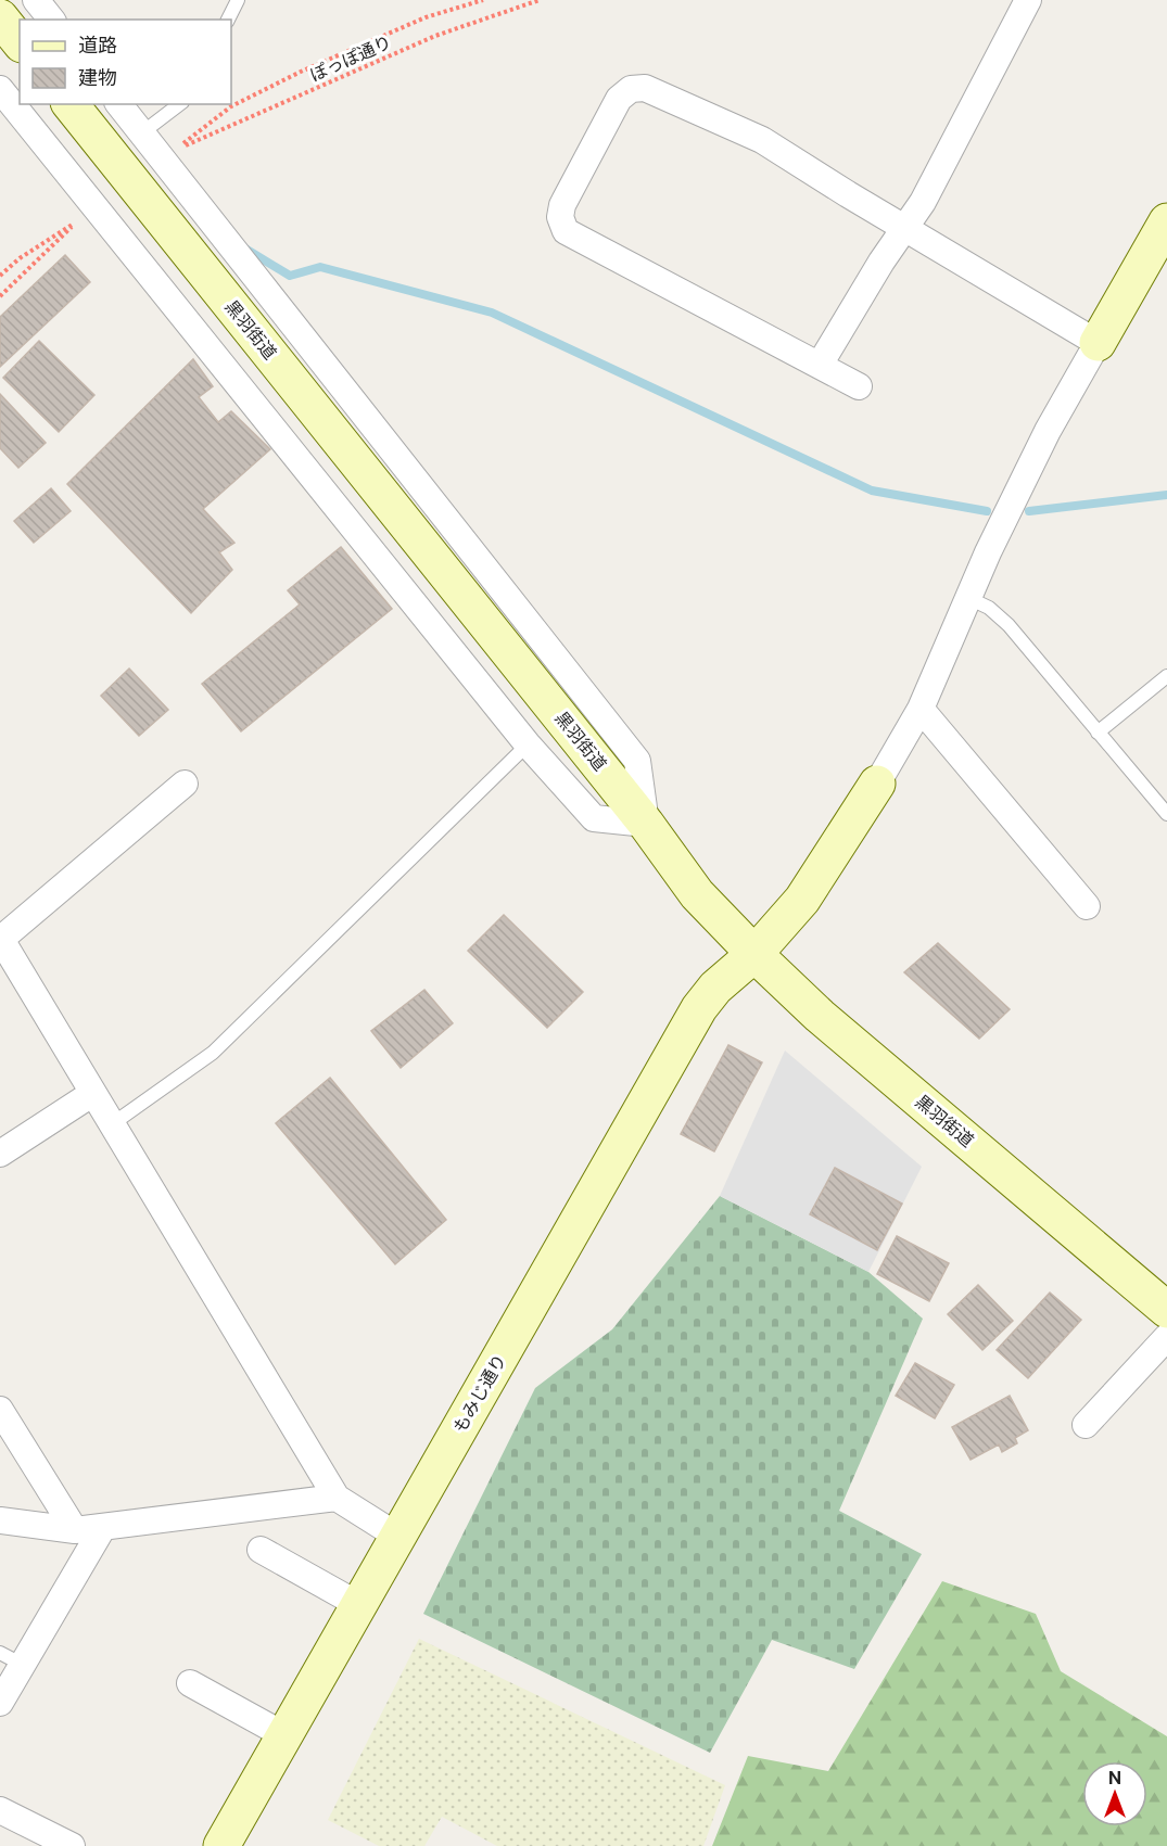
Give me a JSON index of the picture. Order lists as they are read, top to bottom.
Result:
{
  "streets": {
    "street": ["黒羽街道", "もみじ通り"],
    "path": ["ぽっぽ通り"]
  },
  "crossings": [
    ["黒羽街道", "もみじ通り"]
  ],
  "legend": ["道路", "建物"],
  "north": "top"
}
